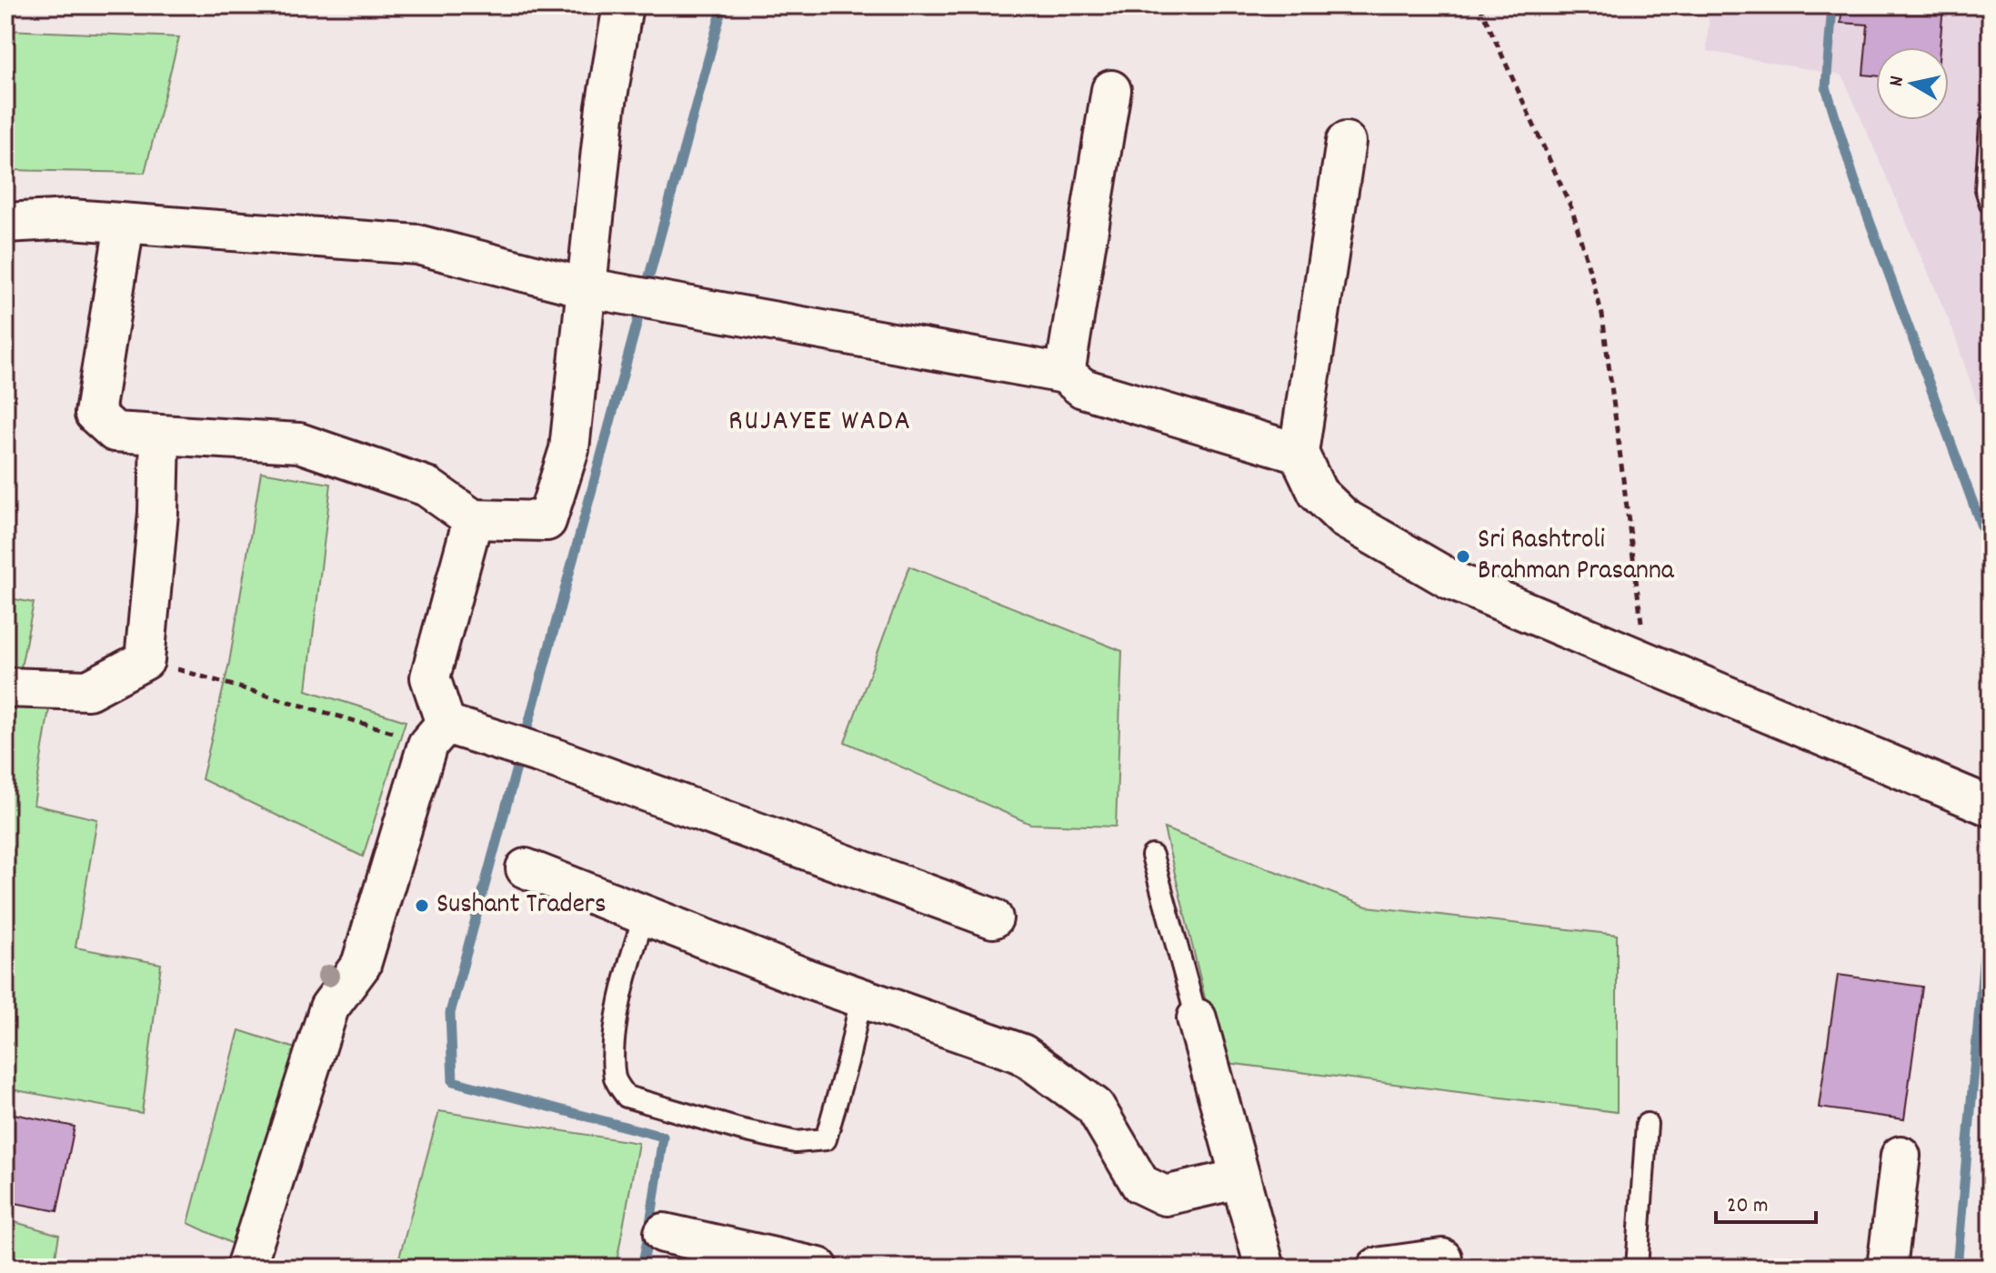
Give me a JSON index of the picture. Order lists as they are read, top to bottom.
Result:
{
  "districts": ["RUJAYEE WADA"],
  "places": ["Sri Rashtroli Brahman Prasanna", "Sushant Traders"],
  "scale_bar": "20 m",
  "north": "left"
}
